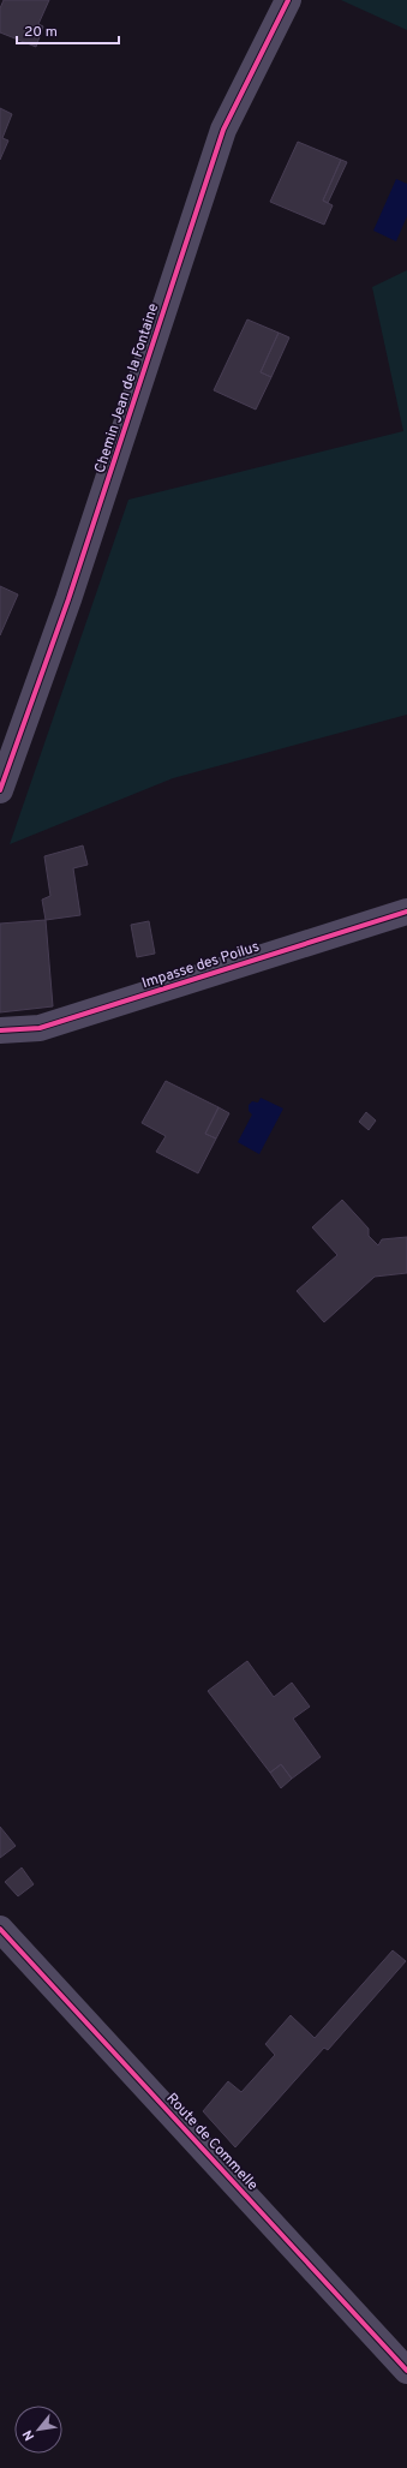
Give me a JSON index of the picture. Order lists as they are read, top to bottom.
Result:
{
  "streets": {
    "street": ["Chemin Jean de la Fontaine", "Impasse des Poilus", "Route de Commelle"]
  },
  "scale_bar": "20 m",
  "north": "bottom left"
}
